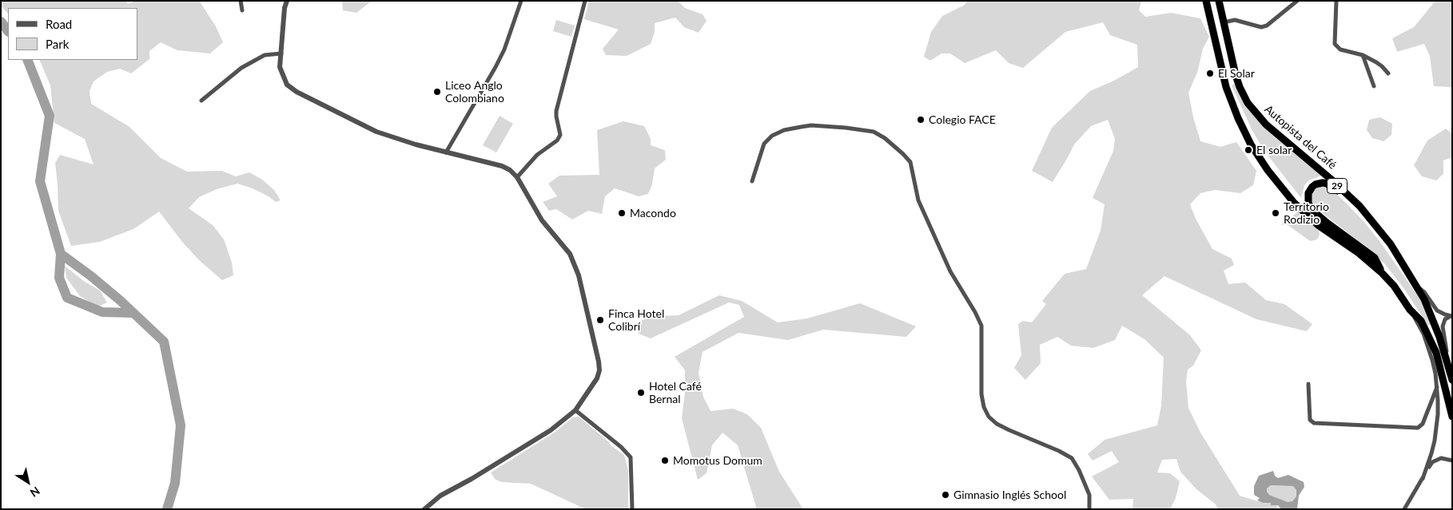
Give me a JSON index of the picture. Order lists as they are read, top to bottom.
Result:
{
  "streets": {
    "highway": ["Autopista del Café", "29"]
  },
  "places": [
    "El Solar",
    "Liceo Anglo Colombiano",
    "Colegio FACE",
    "El solar",
    "Macondo",
    "Territorio Rodizio",
    "Finca Hotel Colibrí",
    "Hotel Café Bernal",
    "Momotus Domum",
    "Gimnasio Inglés School"
  ],
  "legend": ["Road", "Park"],
  "north": "bottom right"
}
